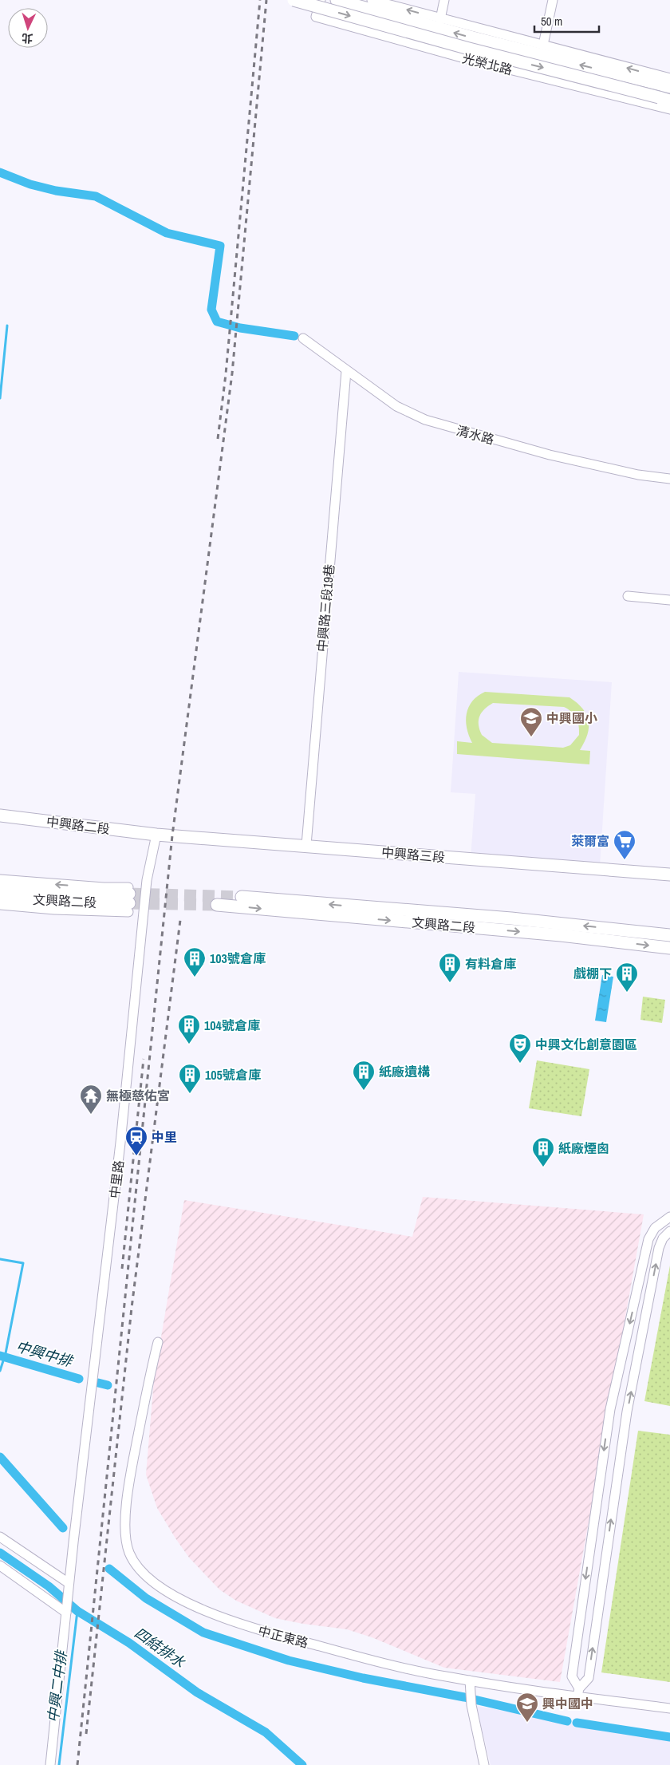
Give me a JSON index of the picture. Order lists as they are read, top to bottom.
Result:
{
  "streets": {
    "street": [
      "光榮北路",
      "清水路",
      "中興路三段19巷",
      "中興路二段",
      "中興路三段",
      "文興路二段",
      "中里路",
      "中正東路"
    ]
  },
  "crossings": [
    ["清水路", "中興路三段19巷"],
    ["中興路三段19巷", "中興路三段"],
    ["中興路二段", "中興路三段"],
    ["中興路二段", "中里路"],
    ["中興路三段", "中里路"]
  ],
  "water": ["中興中排", "四結排水", "中興二中排"],
  "places": {
    "school or university": ["中興國小", "興中國中"],
    "supermarket": ["萊爾富"],
    "building": [
      "103號倉庫",
      "有料倉庫",
      "戲棚下",
      "104號倉庫",
      "紙廠遺構",
      "105號倉庫",
      "紙廠煙囪"
    ],
    "theatre": ["中興文化創意園區"],
    "temple": ["無極慈佑宮"],
    "station": ["中里"]
  },
  "scale_bar": "50 m",
  "north": "bottom"
}
